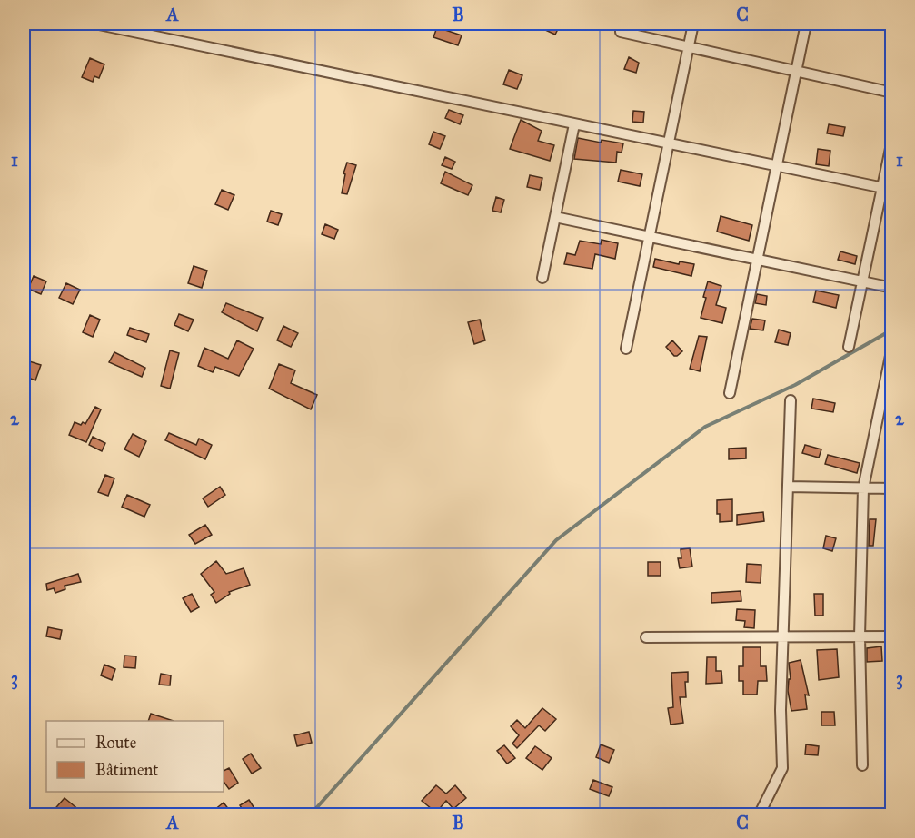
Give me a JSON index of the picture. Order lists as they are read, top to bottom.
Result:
{
  "legend": ["Route", "Bâtiment"],
  "grid": {
    "columns": ["A", "B", "C"],
    "rows": ["1", "2", "3"]
  }
}
